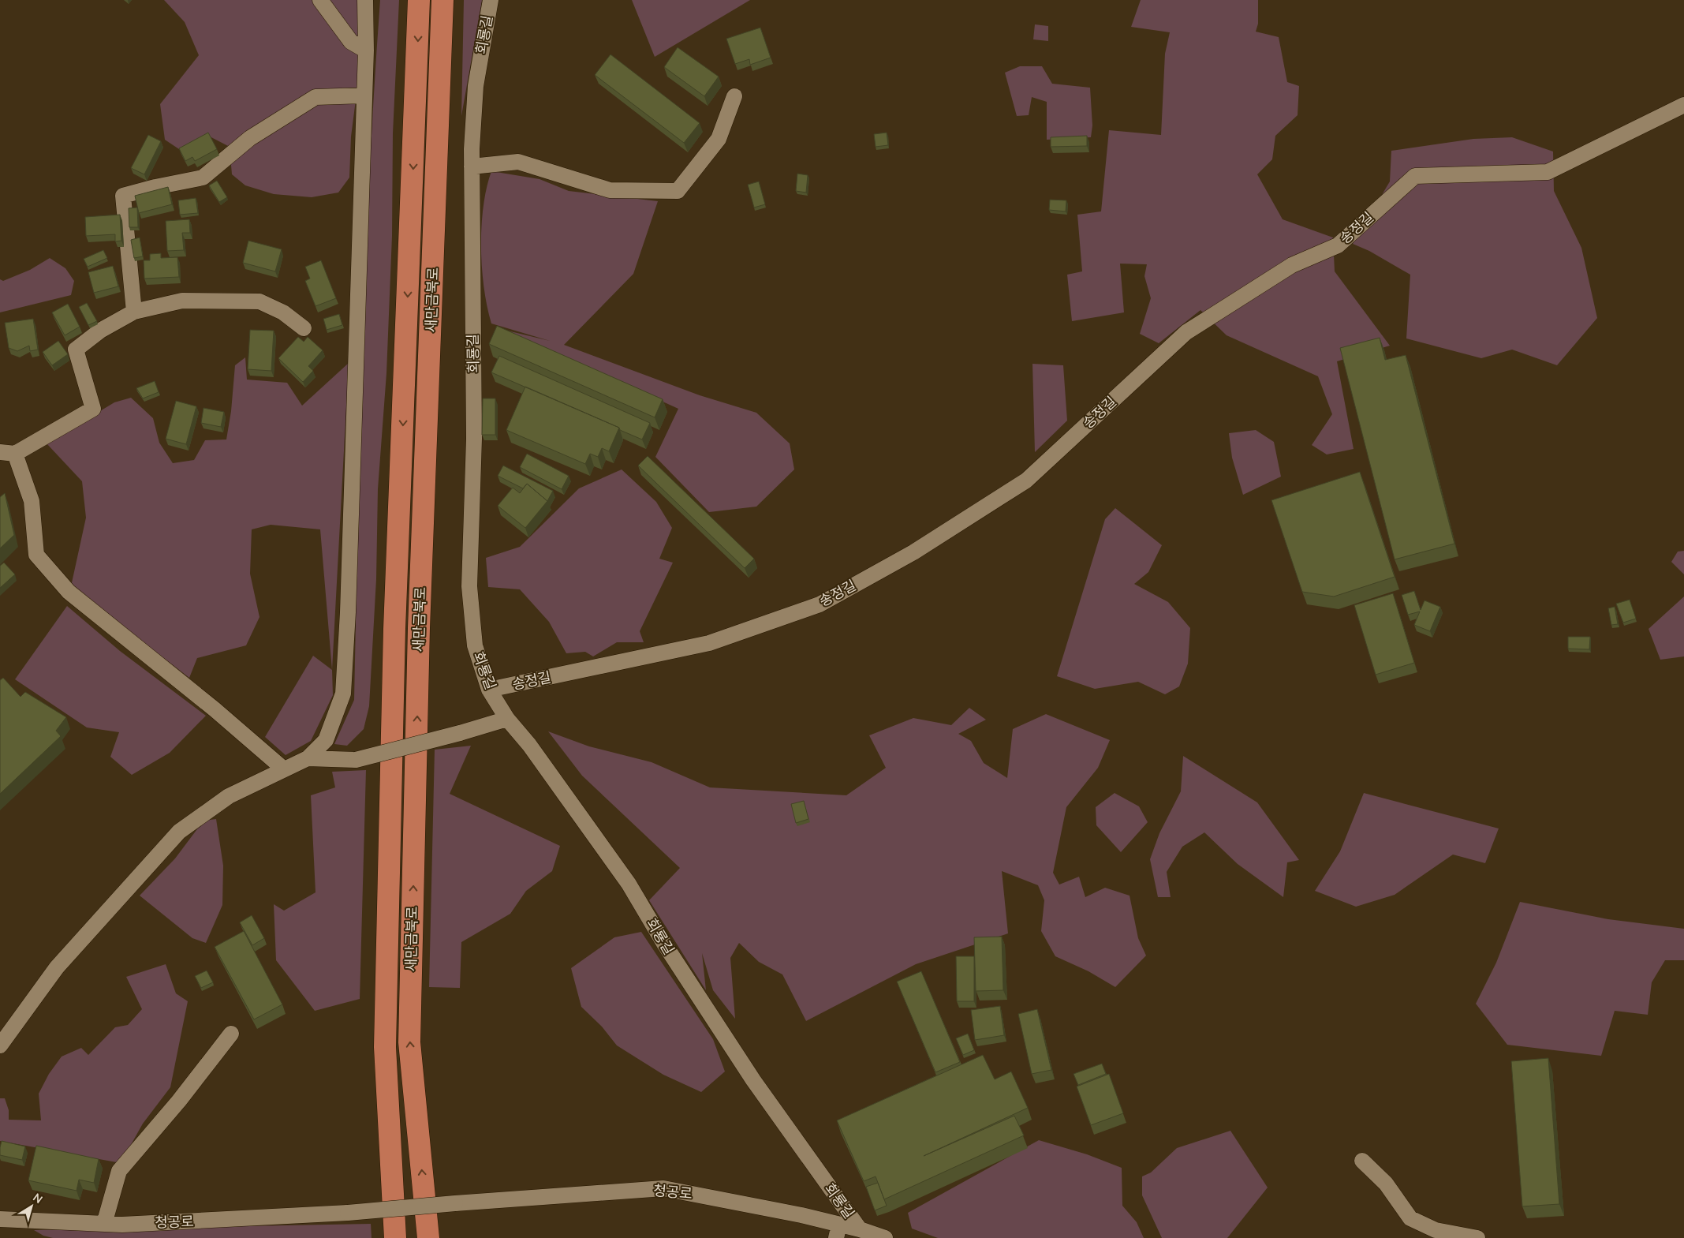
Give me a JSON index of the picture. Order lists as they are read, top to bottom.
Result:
{
  "streets": {
    "highway": ["새만금북로"],
    "street": ["회룡길", "송정길", "청공로"]
  },
  "crossings": [
    ["회룡길", "송정길"],
    ["회룡길", "청공로"]
  ],
  "north": "top right"
}
